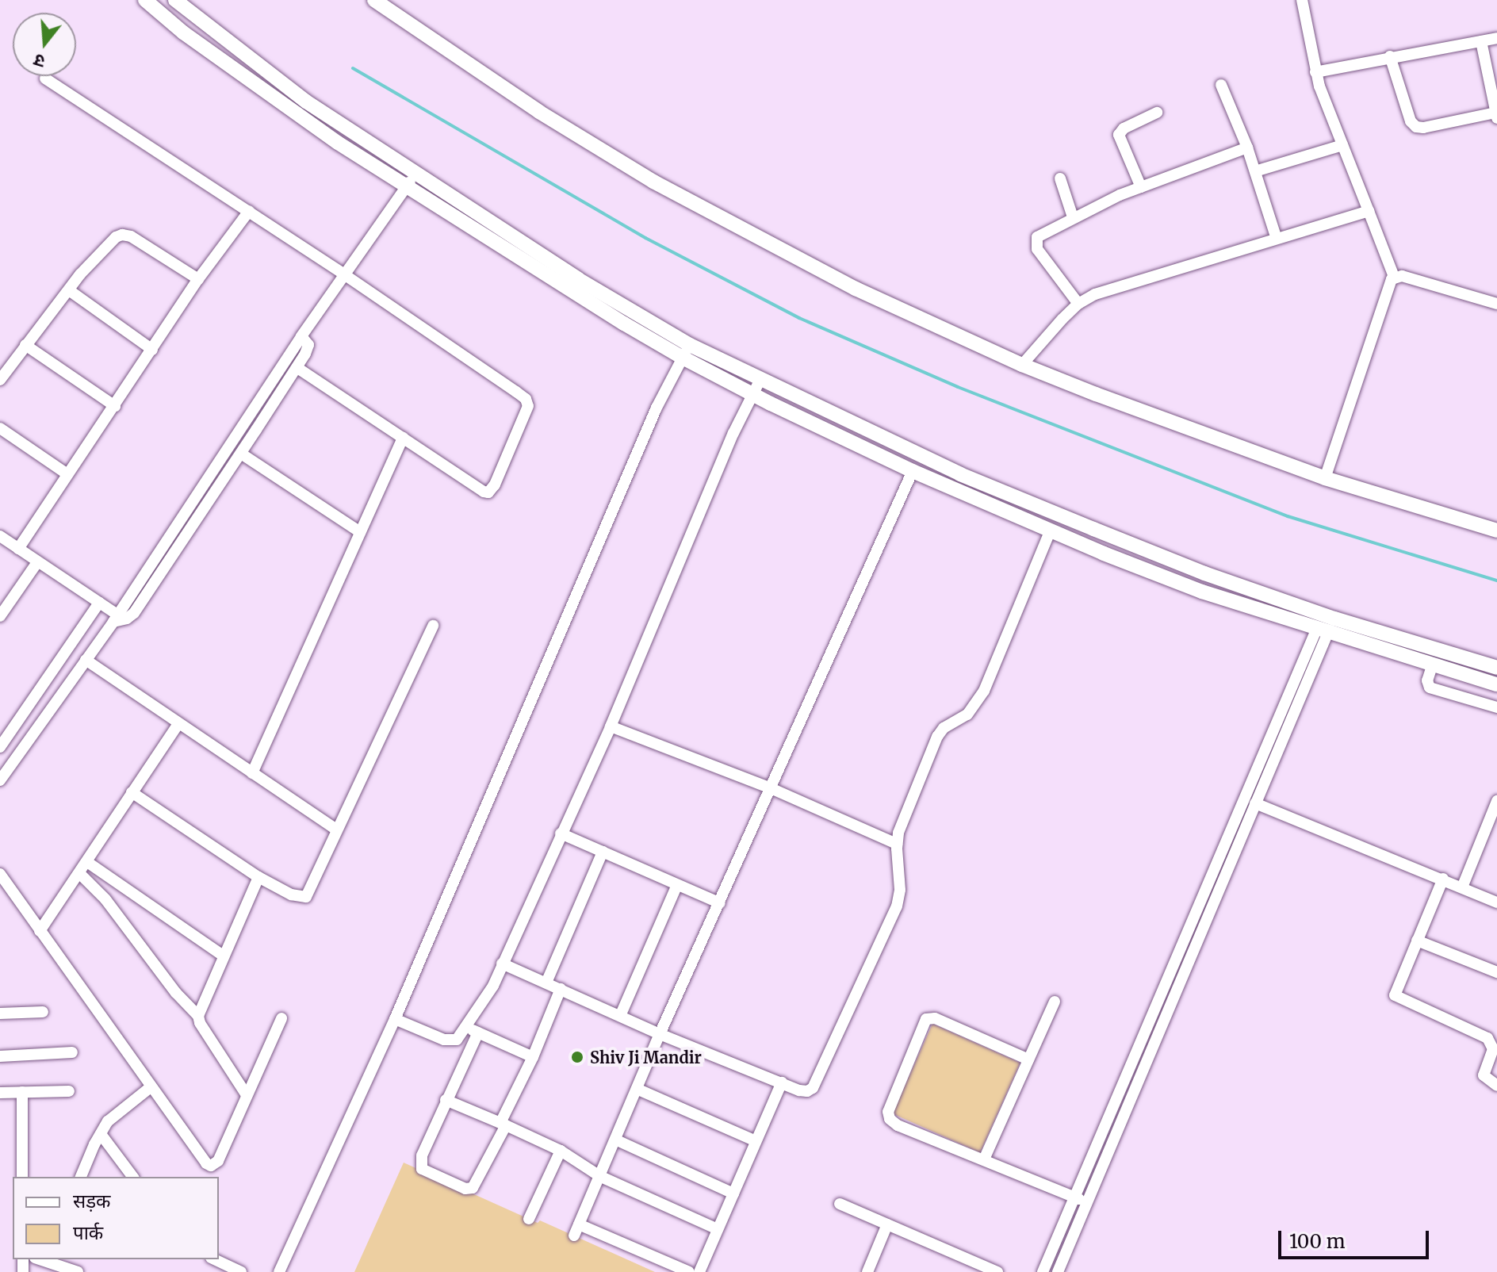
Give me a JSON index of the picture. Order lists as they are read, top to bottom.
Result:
{
  "places": ["Shiv Ji Mandir"],
  "legend": ["सड़क", "पार्क"],
  "scale_bar": "100 m",
  "north": "bottom"
}
